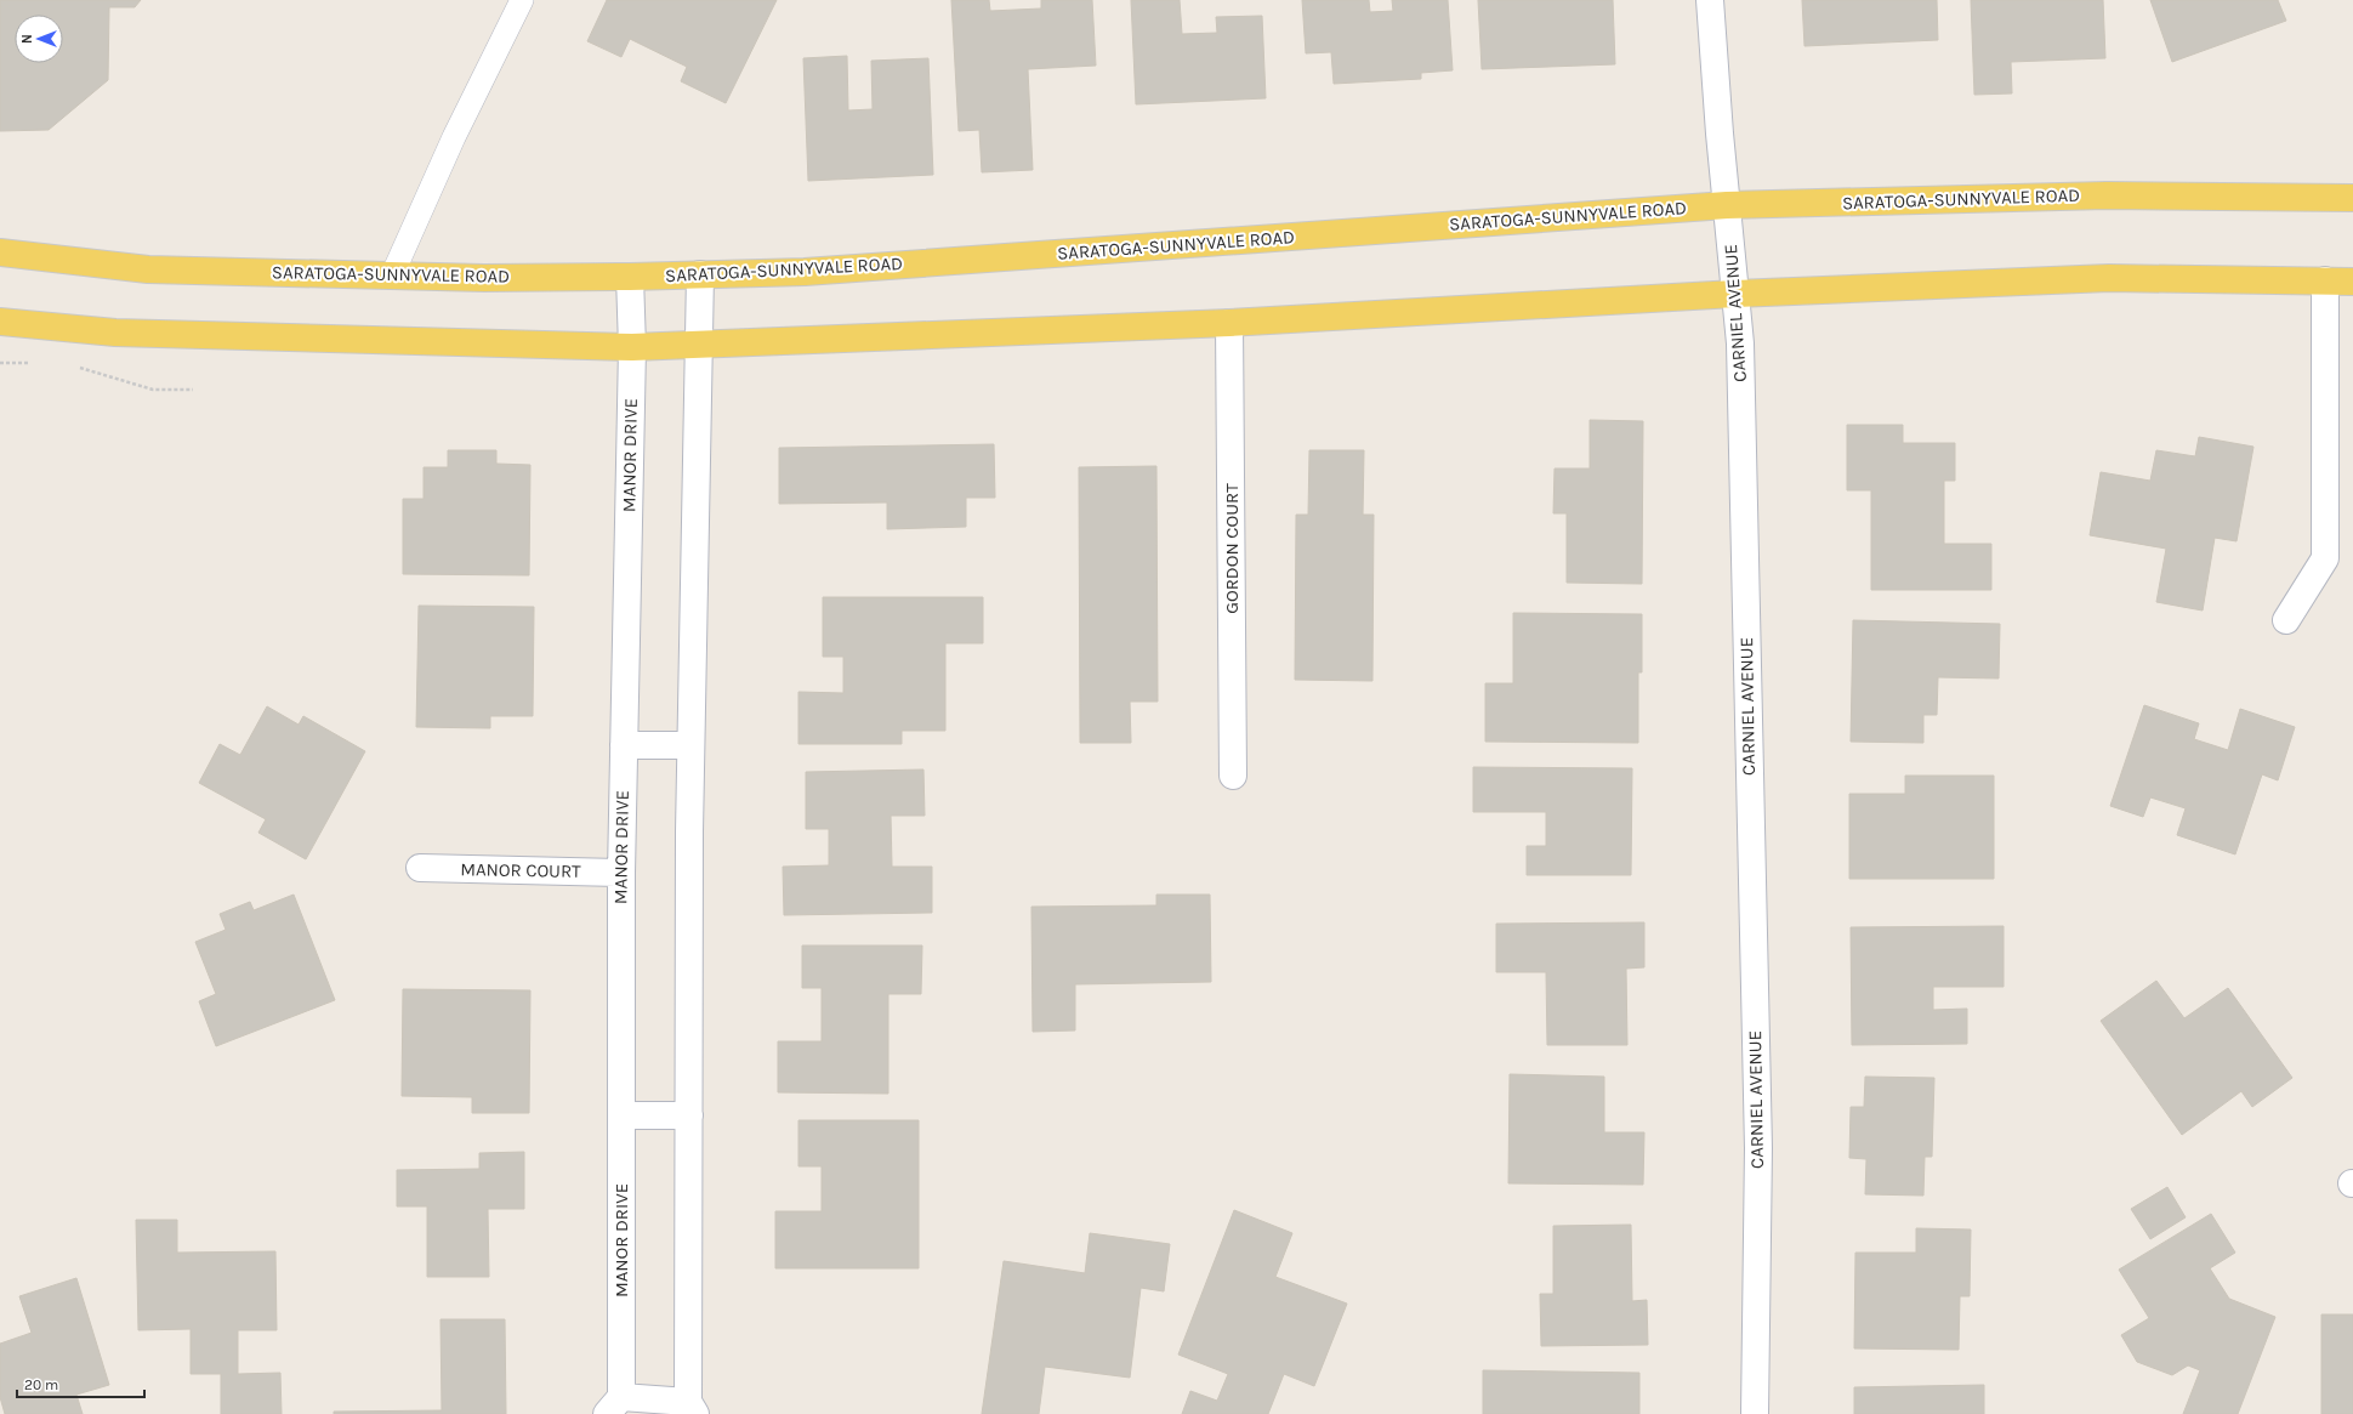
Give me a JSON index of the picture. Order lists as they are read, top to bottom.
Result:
{
  "streets": {
    "main road": ["SARATOGA-SUNNYVALE ROAD"],
    "street": [
      "CARNIEL AVENUE",
      "MANOR DRIVE",
      "GORDON COURT",
      "MANOR COURT"
    ]
  },
  "crossings": [
    ["SARATOGA-SUNNYVALE ROAD", "CARNIEL AVENUE"],
    ["SARATOGA-SUNNYVALE ROAD", "MANOR DRIVE"],
    ["MANOR DRIVE", "MANOR COURT"]
  ],
  "scale_bar": "20 m",
  "north": "left"
}
